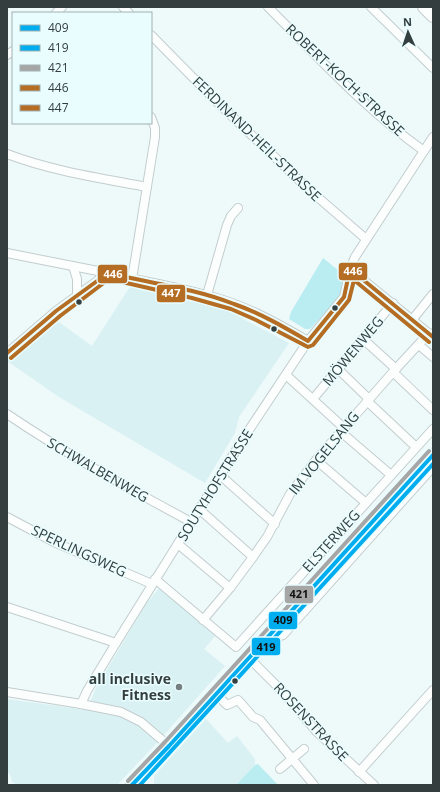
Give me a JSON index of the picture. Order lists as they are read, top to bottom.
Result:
{
  "streets": {
    "street": [
      "ROBERT-KOCH-STRASSE",
      "FERDINAND-HEIL-STRASSE",
      "MÖWENWEG",
      "IM VOGELSANG",
      "SCHWALBENWEG",
      "SOUTYHOFSTRASSE",
      "ELSTERWEG",
      "SPERLINGSWEG",
      "ROSENSTRASSE"
    ]
  },
  "crossings": [
    ["ROBERT-KOCH-STRASSE", "SOUTYHOFSTRASSE"],
    ["FERDINAND-HEIL-STRASSE", "SOUTYHOFSTRASSE"],
    ["IM VOGELSANG", "ELSTERWEG"],
    ["SCHWALBENWEG", "SOUTYHOFSTRASSE"],
    ["SOUTYHOFSTRASSE", "ELSTERWEG"],
    ["SOUTYHOFSTRASSE", "SPERLINGSWEG"],
    ["ELSTERWEG", "SPERLINGSWEG"]
  ],
  "places": ["all inclusive Fitness"],
  "lines": [
    "transit line 446",
    "transit line 447",
    "transit line 421",
    "transit line 409",
    "transit line 419"
  ],
  "legend": [
    "409",
    "419",
    "421",
    "446",
    "447"
  ],
  "north": "top"
}
